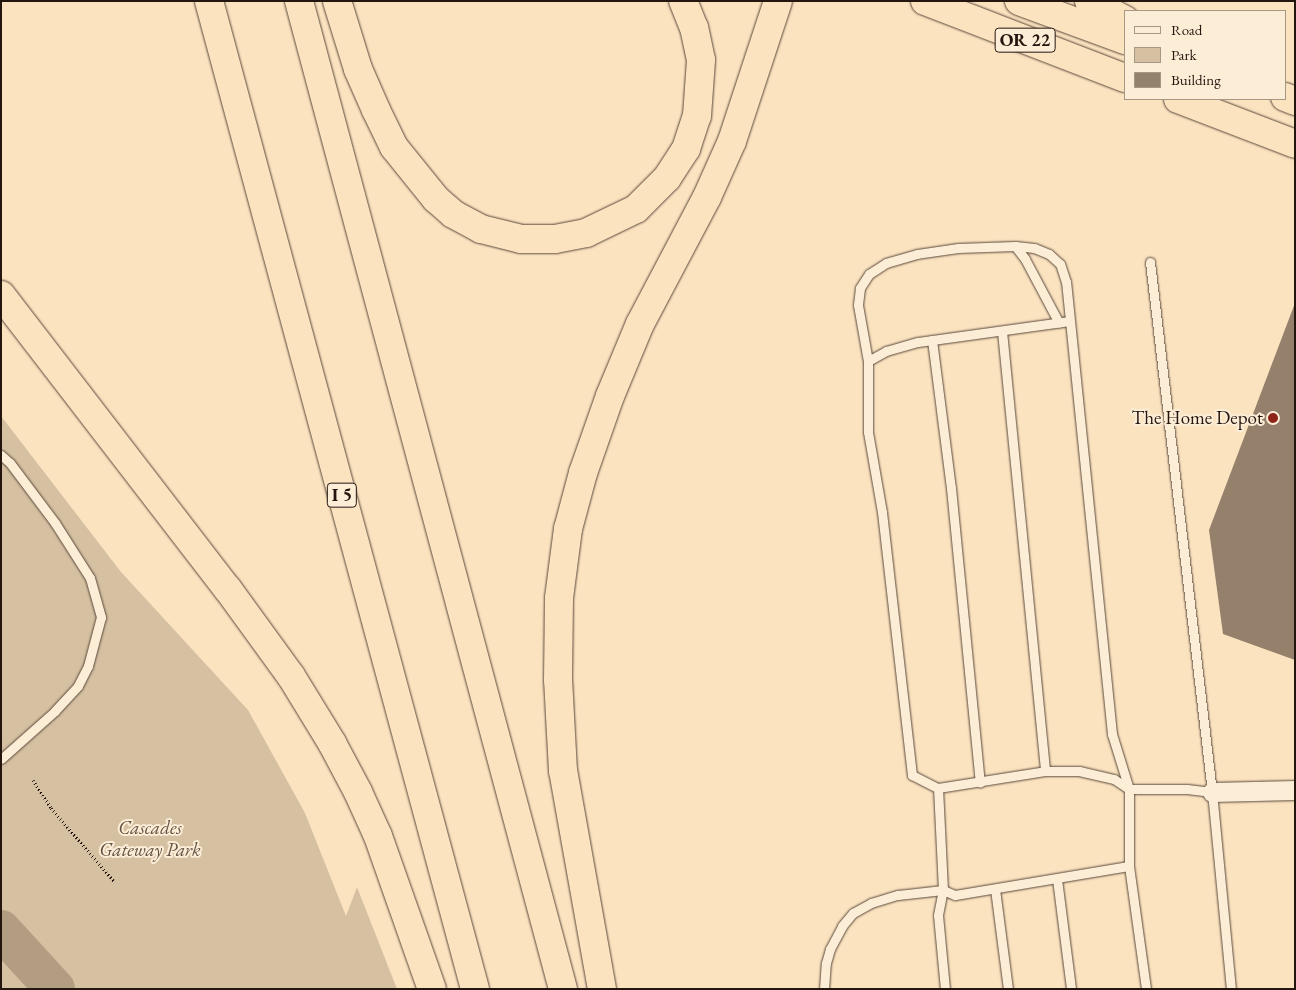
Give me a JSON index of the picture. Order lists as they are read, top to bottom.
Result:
{
  "streets": {
    "highway": ["OR 22", "I 5"]
  },
  "parks": ["Cascades Gateway Park"],
  "places": ["The Home Depot"],
  "legend": ["Road", "Park", "Building"]
}
